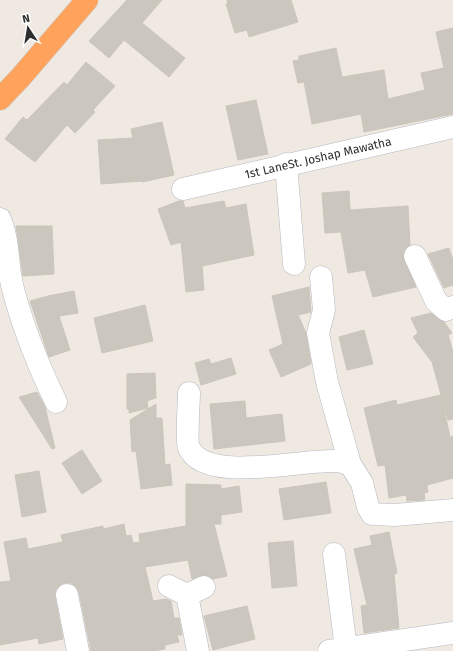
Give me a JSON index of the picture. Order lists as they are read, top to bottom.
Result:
{
  "streets": {
    "street": ["1st LaneSt. Joshap Mawatha"]
  },
  "north": "top"
}
